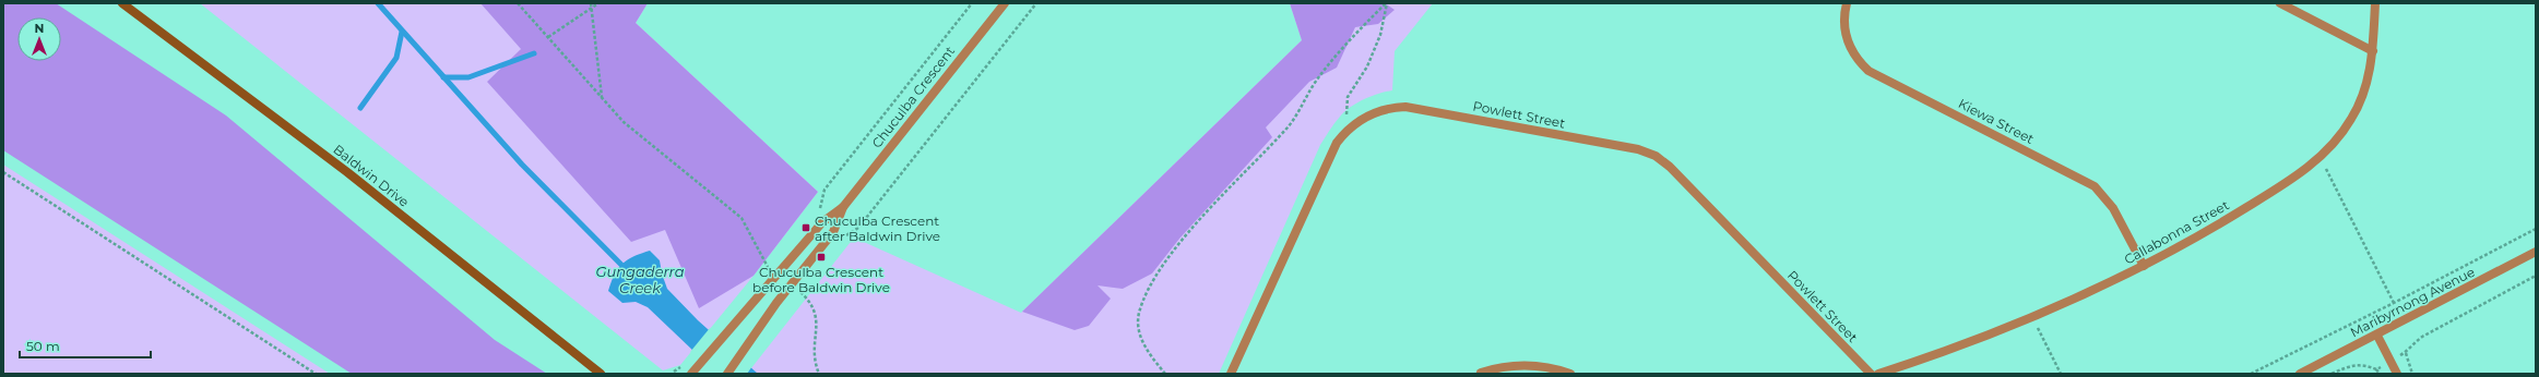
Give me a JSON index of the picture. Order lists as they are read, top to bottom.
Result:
{
  "streets": {
    "main road": ["Baldwin Drive"],
    "street": [
      "Chuculba Crescent",
      "Powlett Street",
      "Kiewa Street",
      "Callabonna Street",
      "Maribyrnong Avenue"
    ]
  },
  "crossings": [
    ["Kiewa Street", "Callabonna Street"]
  ],
  "water": ["Gungaderra Creek"],
  "places": {
    "transit": ["Chuculba Crescent after Baldwin Drive", "Chuculba Crescent before Baldwin Drive"]
  },
  "scale_bar": "50 m",
  "north": "top"
}
